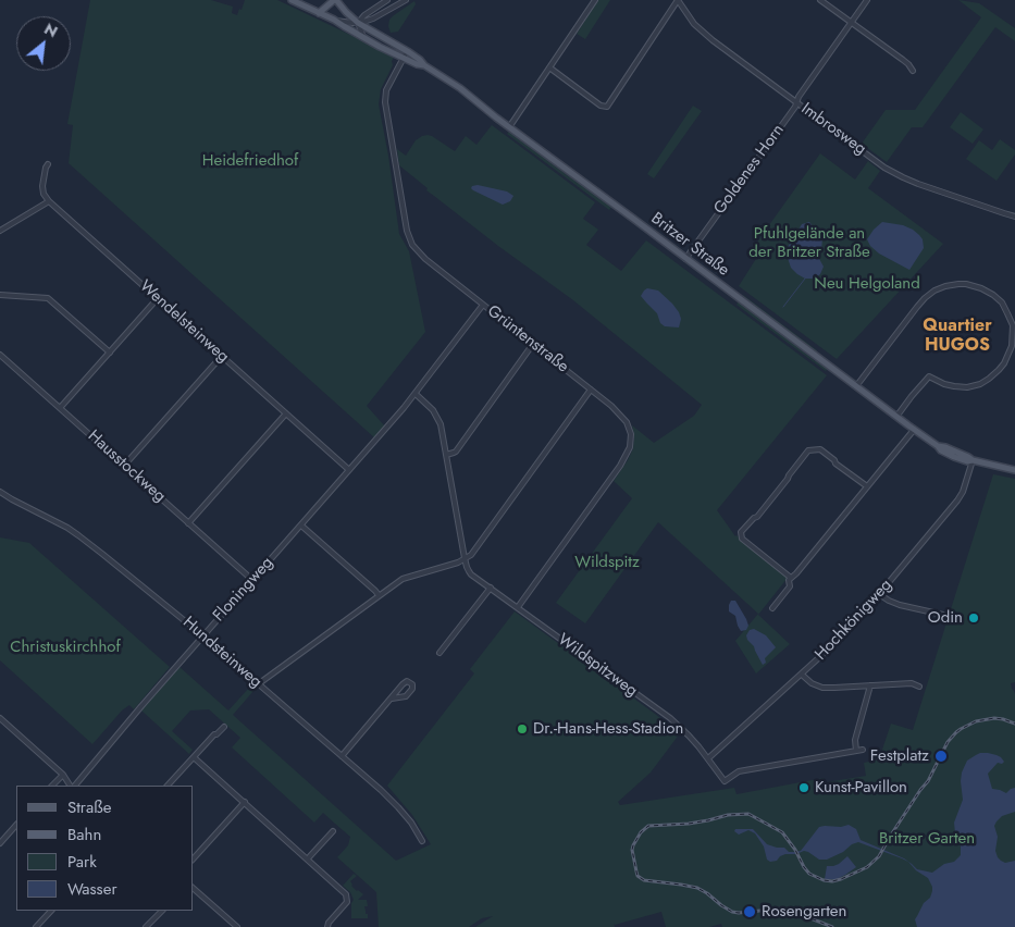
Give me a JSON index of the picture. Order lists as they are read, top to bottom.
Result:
{
  "streets": {
    "main road": ["Britzer Straße"],
    "street": [
      "Imbrosweg",
      "Goldenes Horn",
      "Wendelsteinweg",
      "Grüntenstraße",
      "Hausstockweg",
      "Floningweg",
      "Hochkönigweg",
      "Hundsteinweg",
      "Wildspitzweg"
    ]
  },
  "crossings": [
    ["Imbrosweg", "Goldenes Horn"],
    ["Goldenes Horn", "Britzer Straße"],
    ["Britzer Straße", "Grüntenstraße"],
    ["Britzer Straße", "Hochkönigweg"],
    ["Wendelsteinweg", "Floningweg"],
    ["Grüntenstraße", "Floningweg"],
    ["Grüntenstraße", "Wildspitzweg"],
    ["Hausstockweg", "Floningweg"],
    ["Floningweg", "Hundsteinweg"],
    ["Hochkönigweg", "Wildspitzweg"]
  ],
  "districts": ["Quartier HUGOS"],
  "parks": [
    "Heidefriedhof",
    "Pfuhlgelände an der Britzer Straße",
    "Neu Helgoland",
    "Wildspitz",
    "Christuskirchhof",
    "Britzer Garten"
  ],
  "places": [
    "Odin",
    "Dr.-Hans-Hess-Stadion",
    "Festplatz",
    "Kunst-Pavillon",
    "Rosengarten"
  ],
  "legend": [
    "Straße",
    "Bahn",
    "Park",
    "Wasser"
  ],
  "north": "top right"
}
